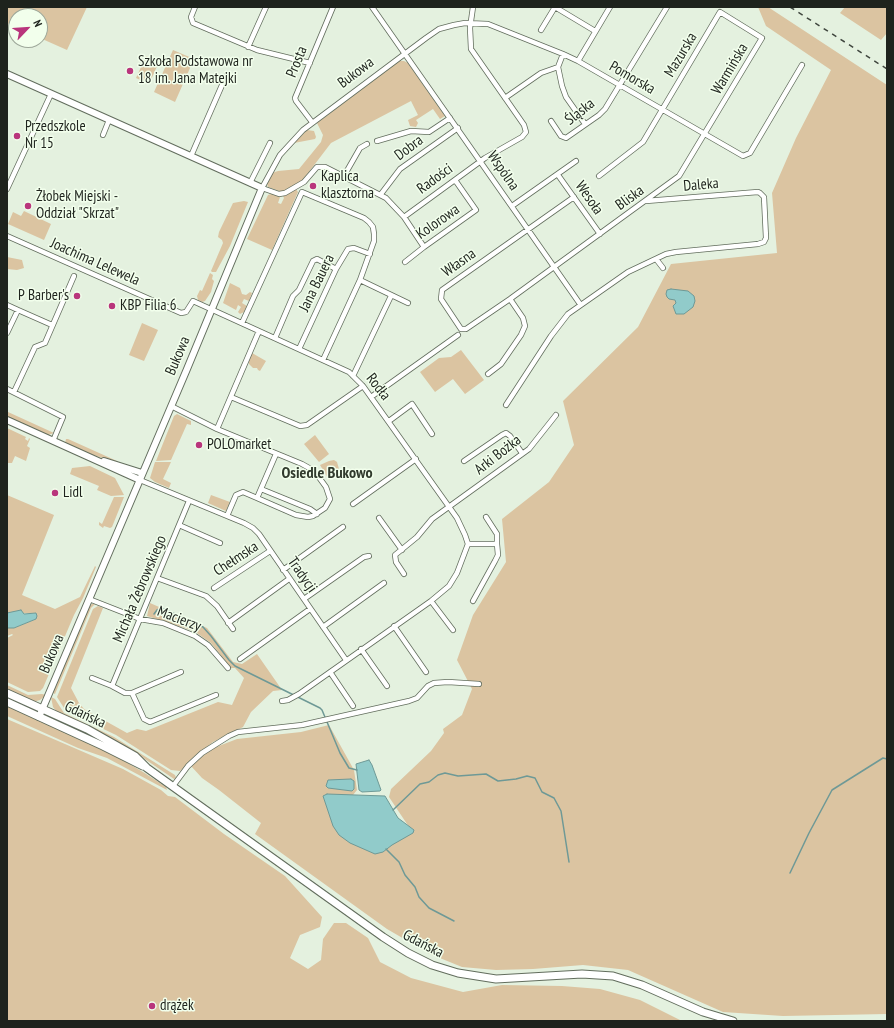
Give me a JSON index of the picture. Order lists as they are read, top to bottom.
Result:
{
  "streets": {
    "main road": ["Gdańska"],
    "street": [
      "Mazurska",
      "Prosta",
      "Warmińska",
      "Bukowa",
      "Pomorska",
      "Śląska",
      "Dobra",
      "Wspólna",
      "Radości",
      "Daleka",
      "Wesoła",
      "Bliska",
      "Kolorowa",
      "Joachima Lelewela",
      "Własna",
      "Jana Bauera",
      "Rodła",
      "Arki Bożka",
      "Chełmska",
      "Tradycji",
      "Michała Żebrowskiego",
      "Macierzy"
    ]
  },
  "crossings": [
    ["Mazurska", "Warmińska"],
    ["Mazurska", "Pomorska"],
    ["Prosta", "Bukowa"],
    ["Warmińska", "Pomorska"],
    ["Warmińska", "Bliska"],
    ["Bukowa", "Pomorska"],
    ["Bukowa", "Wspólna"],
    ["Bukowa", "Joachima Lelewela"],
    ["Bukowa", "Rodła"],
    ["Bukowa", "Tradycji"],
    ["Bukowa", "Macierzy"],
    ["Bukowa", "Gdańska"],
    ["Pomorska", "Śląska"],
    ["Pomorska", "Wspólna"],
    ["Pomorska", "Bliska"],
    ["Dobra", "Wspólna"],
    ["Wspólna", "Radości"],
    ["Wspólna", "Bliska"],
    ["Wspólna", "Własna"],
    ["Radości", "Kolorowa"],
    ["Daleka", "Bliska"],
    ["Wesoła", "Bliska"],
    ["Wesoła", "Własna"],
    ["Bliska", "Własna"],
    ["Joachima Lelewela", "Rodła"],
    ["Jana Bauera", "Rodła"],
    ["Rodła", "Arki Bożka"],
    ["Chełmska", "Tradycji"],
    ["Tradycji", "Michała Żebrowskiego"],
    ["Michała Żebrowskiego", "Macierzy"]
  ],
  "districts": ["Osiedle Bukowo"],
  "places": [
    "Szkoła Podstawowa nr 18 im. Jana Matejki",
    "Przedszkole Nr 15",
    "Kaplica klasztorna",
    "Żłobek Miejski - Oddział \"Skrzat\"",
    "P Barber's",
    "KBP Filia 6",
    "POLOmarket",
    "Lidl",
    "drążek"
  ],
  "north": "top right"
}
